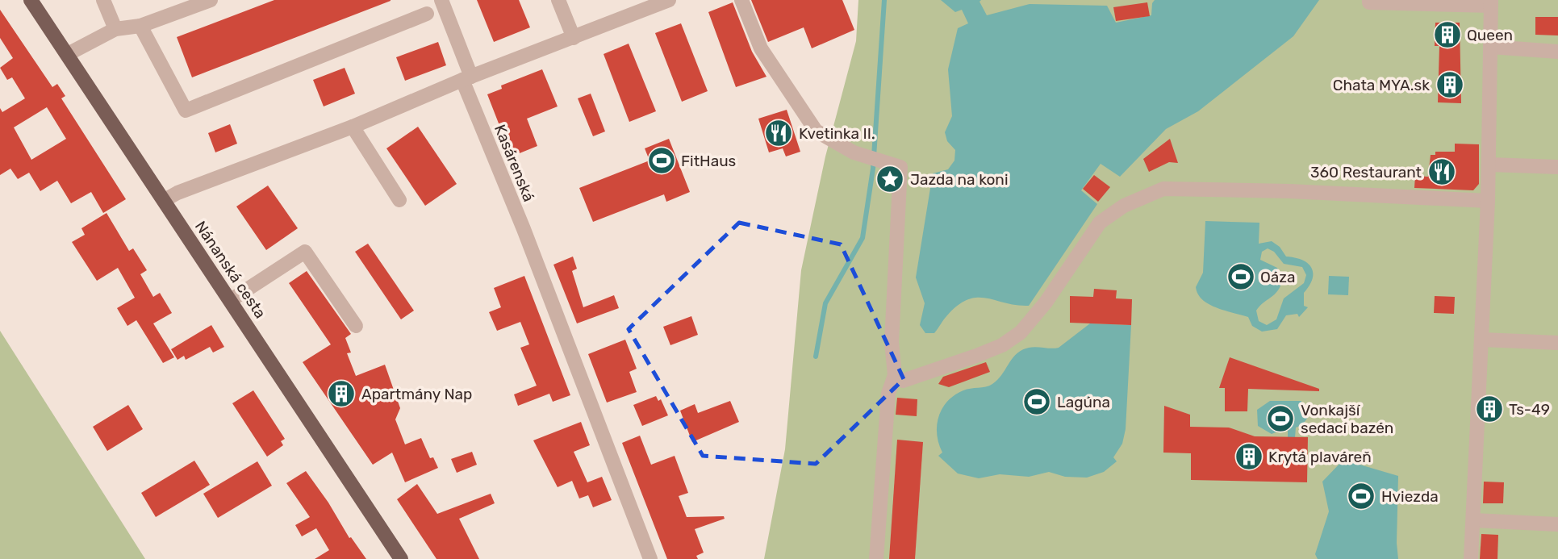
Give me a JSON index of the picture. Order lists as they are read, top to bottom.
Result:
{
  "streets": {
    "main road": ["Nánanská cesta"],
    "street": ["Kasárenská"]
  },
  "places": {
    "building": [
      "Queen",
      "Chata MYA.sk",
      "Apartmány Nap",
      "Ts-49",
      "Krytá plaváreň"
    ],
    "restaurant": ["Kvetinka II.", "360 Restaurant"],
    "sports": [
      "FitHaus",
      "Oáza",
      "Lagúna",
      "Vonkajší sedací bazén",
      "Hviezda"
    ],
    "place": ["Jazda na koni"]
  }
}
